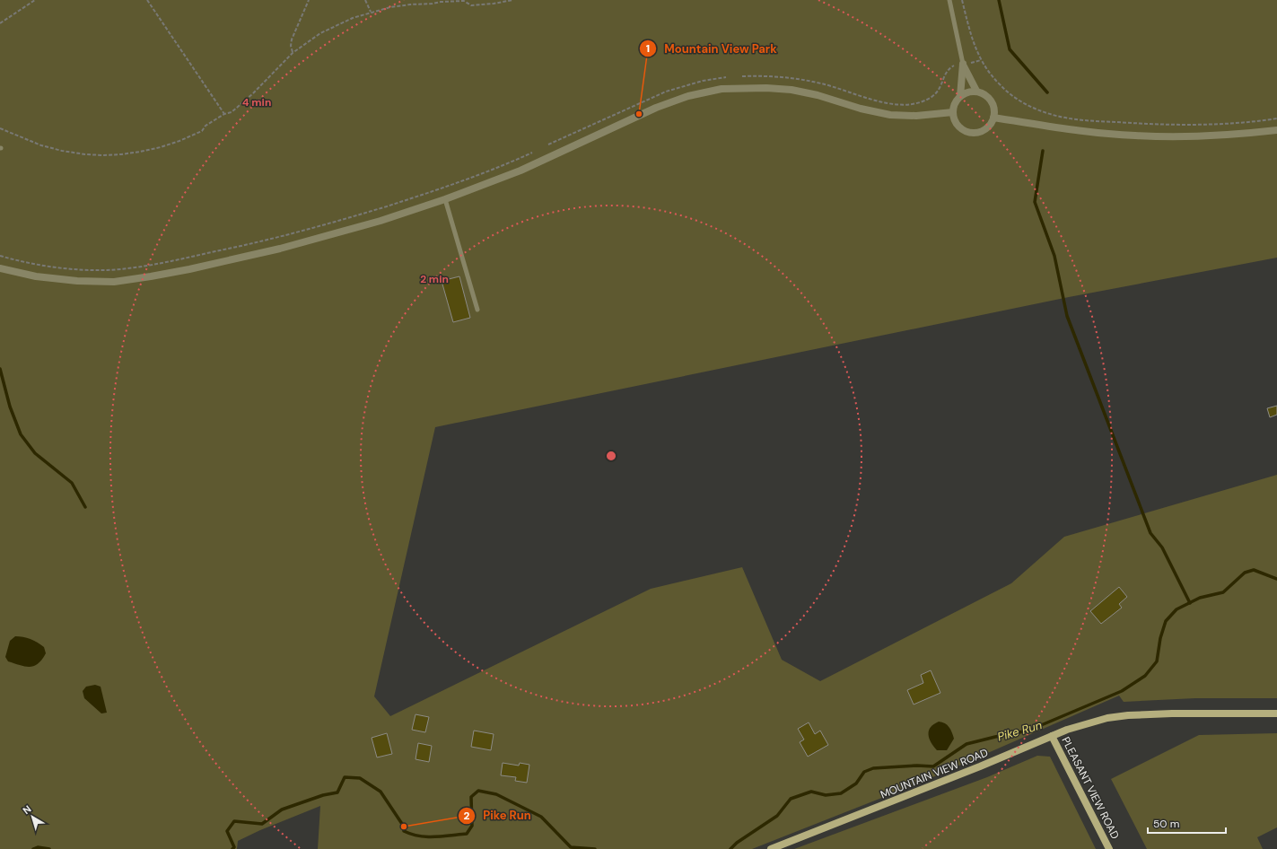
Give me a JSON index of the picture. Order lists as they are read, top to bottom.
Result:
{
  "streets": {
    "street": ["MOUNTAIN VIEW ROAD", "PLEASANT VIEW ROAD"]
  },
  "crossings": [
    ["MOUNTAIN VIEW ROAD", "PLEASANT VIEW ROAD"]
  ],
  "water": ["Pike Run"],
  "places": ["Mountain View Park", "Pike Run"],
  "scale_bar": "50 m",
  "north": "top left",
  "rings": ["4 min", "2 min"]
}
